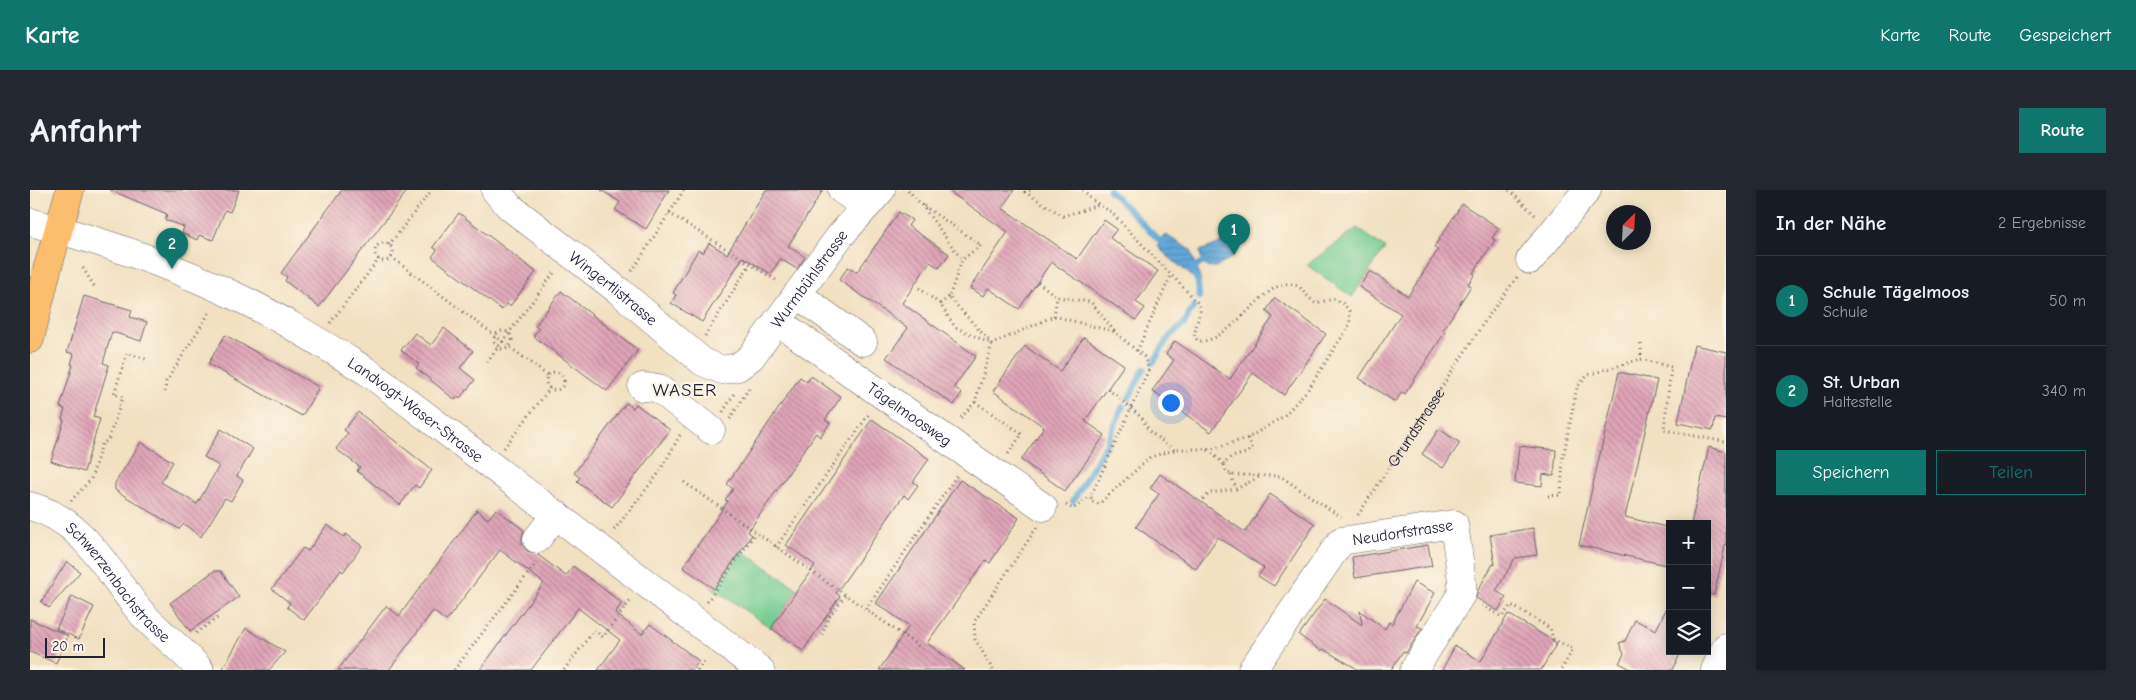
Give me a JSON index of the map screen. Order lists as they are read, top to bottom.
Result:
{
  "streets": {
    "street": [
      "Wurmbühlstrasse",
      "Wingertlistrasse",
      "Landvogt-Waser-Strasse",
      "Tägelmoosweg",
      "Neudorfstrasse",
      "Schwerzenbachstrasse"
    ],
    "path": ["Grundstrasse"]
  },
  "crossings": [
    ["Wurmbühlstrasse", "Wingertlistrasse"],
    ["Wurmbühlstrasse", "Tägelmoosweg"],
    ["Grundstrasse", "Neudorfstrasse"]
  ],
  "districts": ["WASER"],
  "scale_bar": "20 m",
  "north": "top right",
  "page": {
    "header": "Karte",
    "nav": ["Karte", "Route", "Gespeichert"],
    "buttons": [
      "Route",
      ["Speichern", "Teilen"]
    ],
    "title": "Anfahrt",
    "heading": ["In der Nähe", "2 Ergebnisse"],
    "pins": ["1", "2"],
    "list": [
      {
        "mark": "1",
        "name": "Schule Tägelmoos",
        "note": "Schule",
        "value": "50 m"
      },
      {
        "mark": "2",
        "name": "St. Urban",
        "note": "Haltestelle",
        "value": "340 m"
      }
    ],
    "map_buttons": ["+", "−"],
    "scale": "20 m"
  }
}
